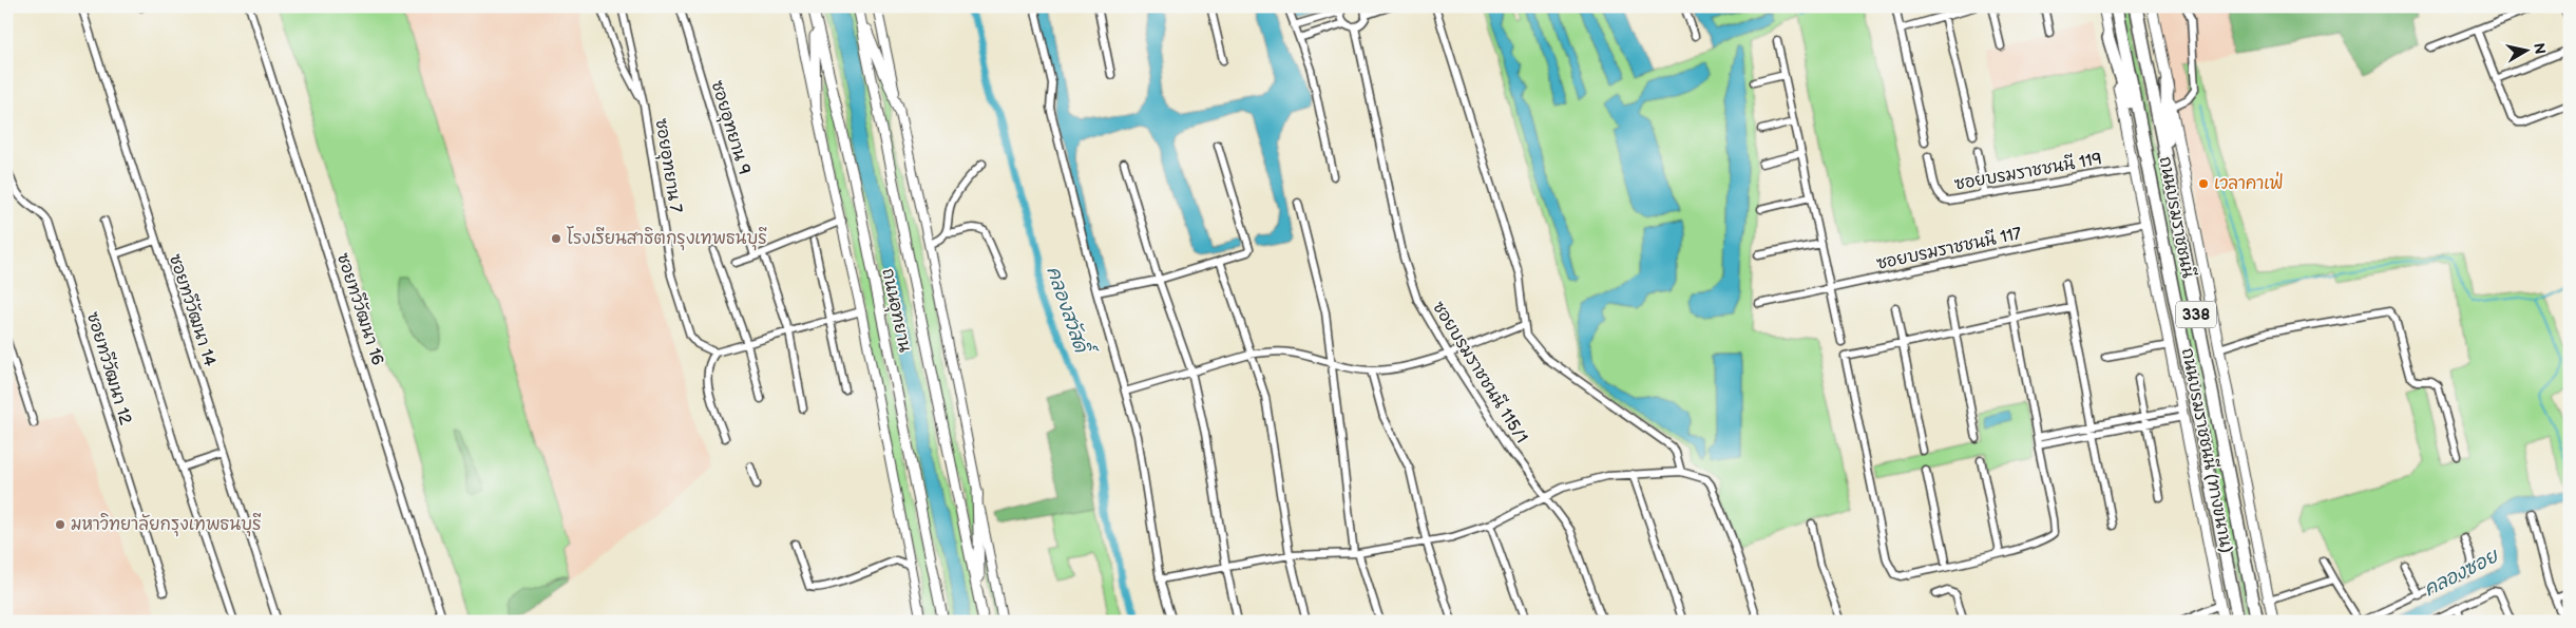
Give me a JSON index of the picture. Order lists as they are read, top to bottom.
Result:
{
  "streets": {
    "highway": ["ถนนบรมราชชนนี", "338"],
    "main road": ["ถนนอุทยาน", "ถนนบรมราชชนนี (ทางขนาน)"],
    "street": [
      "ซอยอุทยาน 9",
      "ซอยอุทยาน 7",
      "ซอยบรมราชชนนี 119",
      "ซอยบรมราชชนนี 117",
      "ซอยทวีวัฒนา 16",
      "ซอยทวีวัฒนา 14",
      "ซอยทวีวัฒนา 12",
      "ซอยบรมราชชนนี 115/1"
    ]
  },
  "crossings": [
    ["ซอยบรมราชชนนี 119", "ถนนบรมราชชนนี (ทางขนาน)"],
    ["ซอยบรมราชชนนี 117", "ถนนบรมราชชนนี (ทางขนาน)"]
  ],
  "water": ["คลองสวัสดิ์", "คลองซอย"],
  "places": ["เวลาคาเฟ่", "โรงเรียนสาธิตกรุงเทพธนบุรี", "มหาวิทยาลัยกรุงเทพธนบุรี"],
  "north": "right"
}
